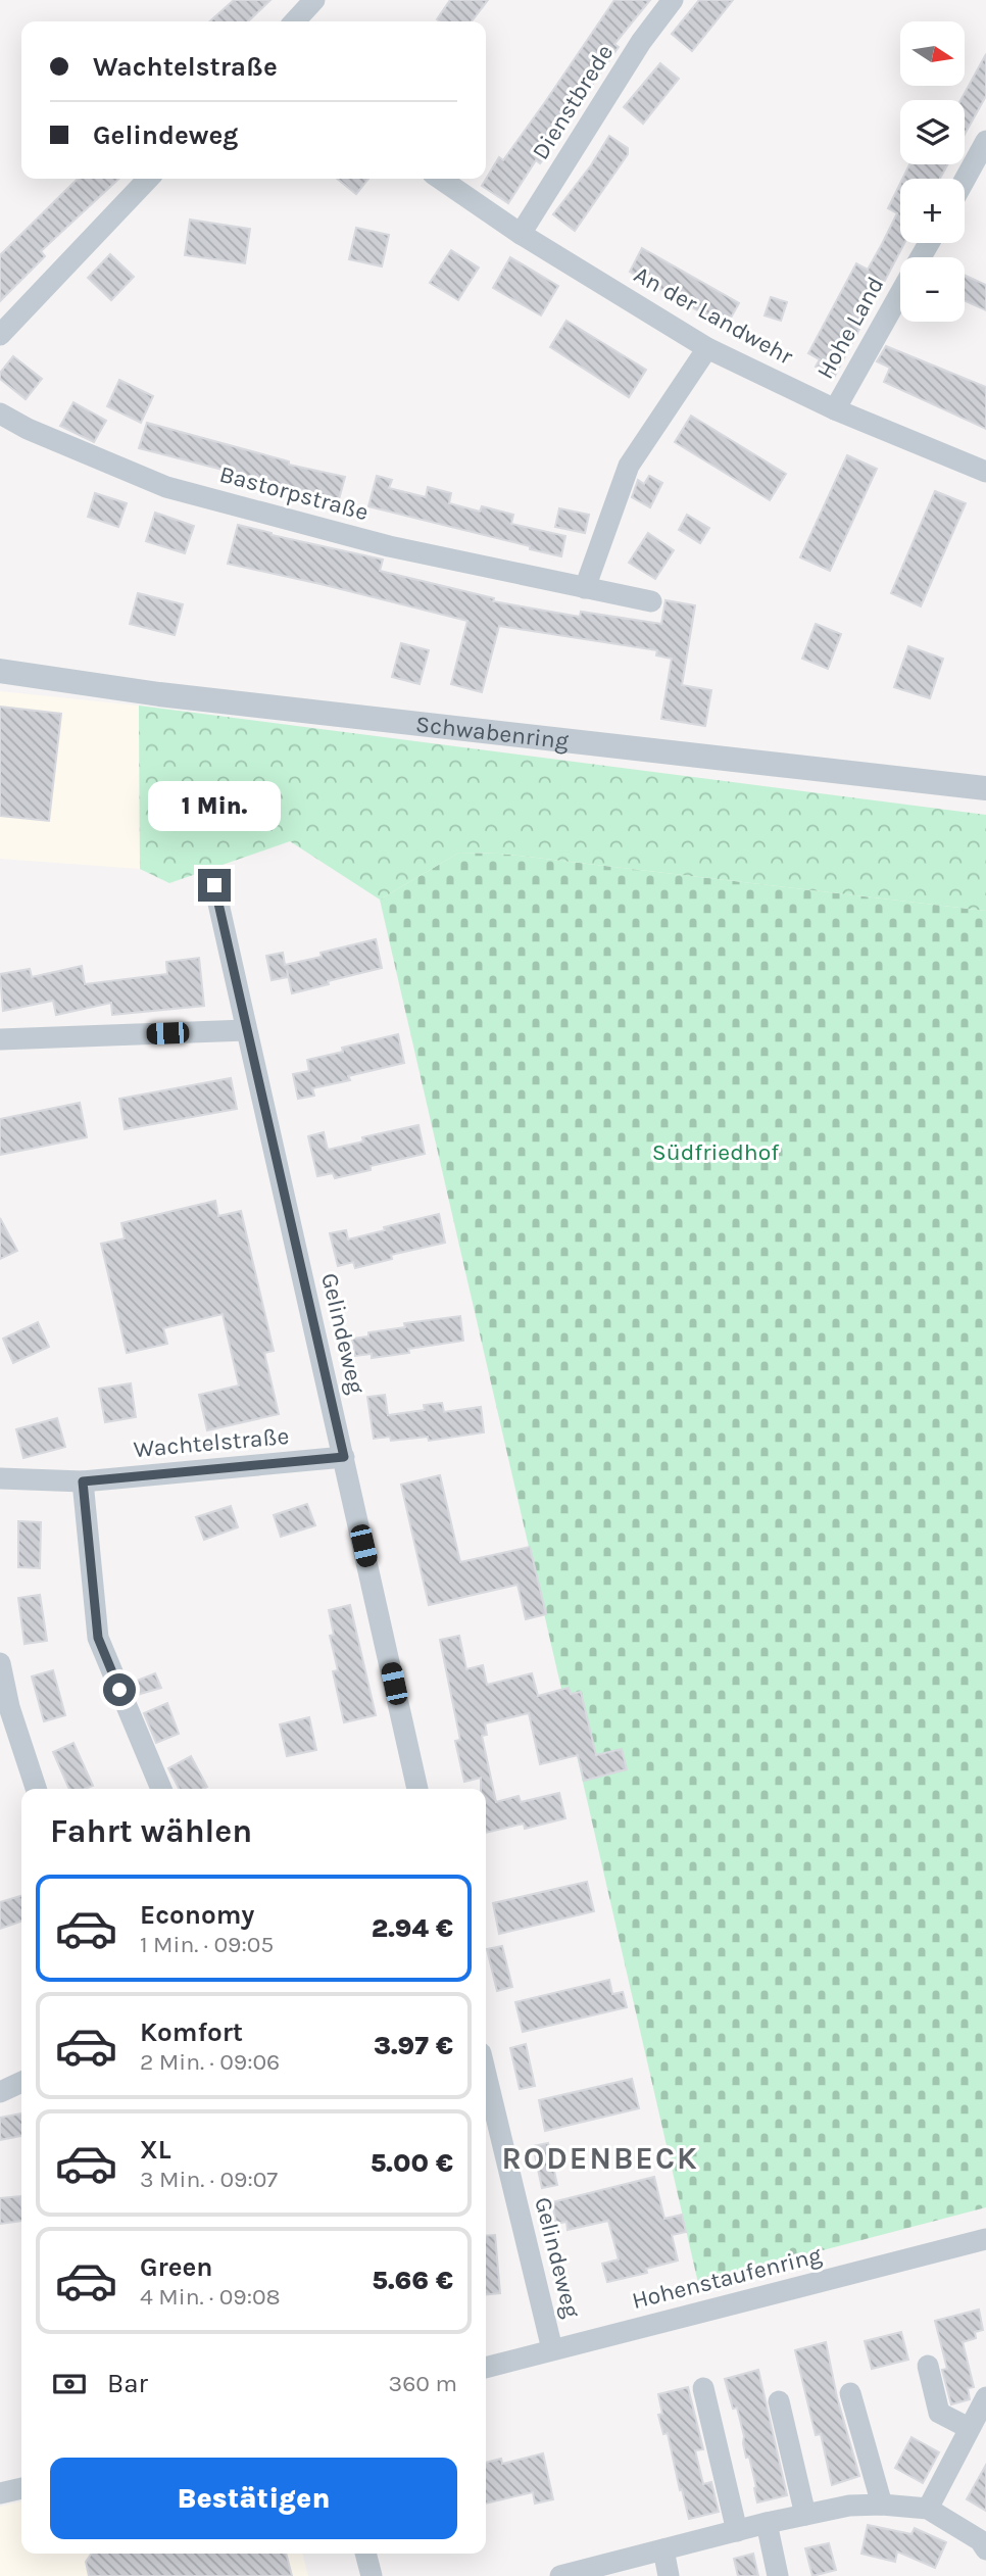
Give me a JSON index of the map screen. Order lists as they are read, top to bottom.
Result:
{
  "streets": {
    "street": [
      "Dienstbrede",
      "An der Landwehr",
      "Hohe Land",
      "Bastorpstraße",
      "Schwabenring",
      "Gelindeweg",
      "Wachtelstraße",
      "Hohenstaufenring"
    ]
  },
  "crossings": [
    ["Dienstbrede", "An der Landwehr"],
    ["An der Landwehr", "Hohe Land"],
    ["Gelindeweg", "Wachtelstraße"],
    ["Gelindeweg", "Hohenstaufenring"]
  ],
  "districts": ["RODENBECK"],
  "parks": ["Südfriedhof"],
  "north": "right",
  "page": {
    "map_buttons": ["+", "−"],
    "banner": ["Wachtelstraße", "Gelindeweg"],
    "bubble": "1 Min.",
    "heading": "Fahrt wählen",
    "list": [
      {
        "name": "Economy",
        "note": "1 Min. · 09:05",
        "value": "2.94 €"
      },
      {
        "name": "Komfort",
        "note": "2 Min. · 09:06",
        "value": "3.97 €"
      },
      {
        "name": "XL",
        "note": "3 Min. · 09:07",
        "value": "5.00 €"
      },
      {
        "name": "Green",
        "note": "4 Min. · 09:08",
        "value": "5.66 €"
      }
    ],
    "pay": ["Bar", "360 m"],
    "buttons": "Bestätigen"
  }
}
